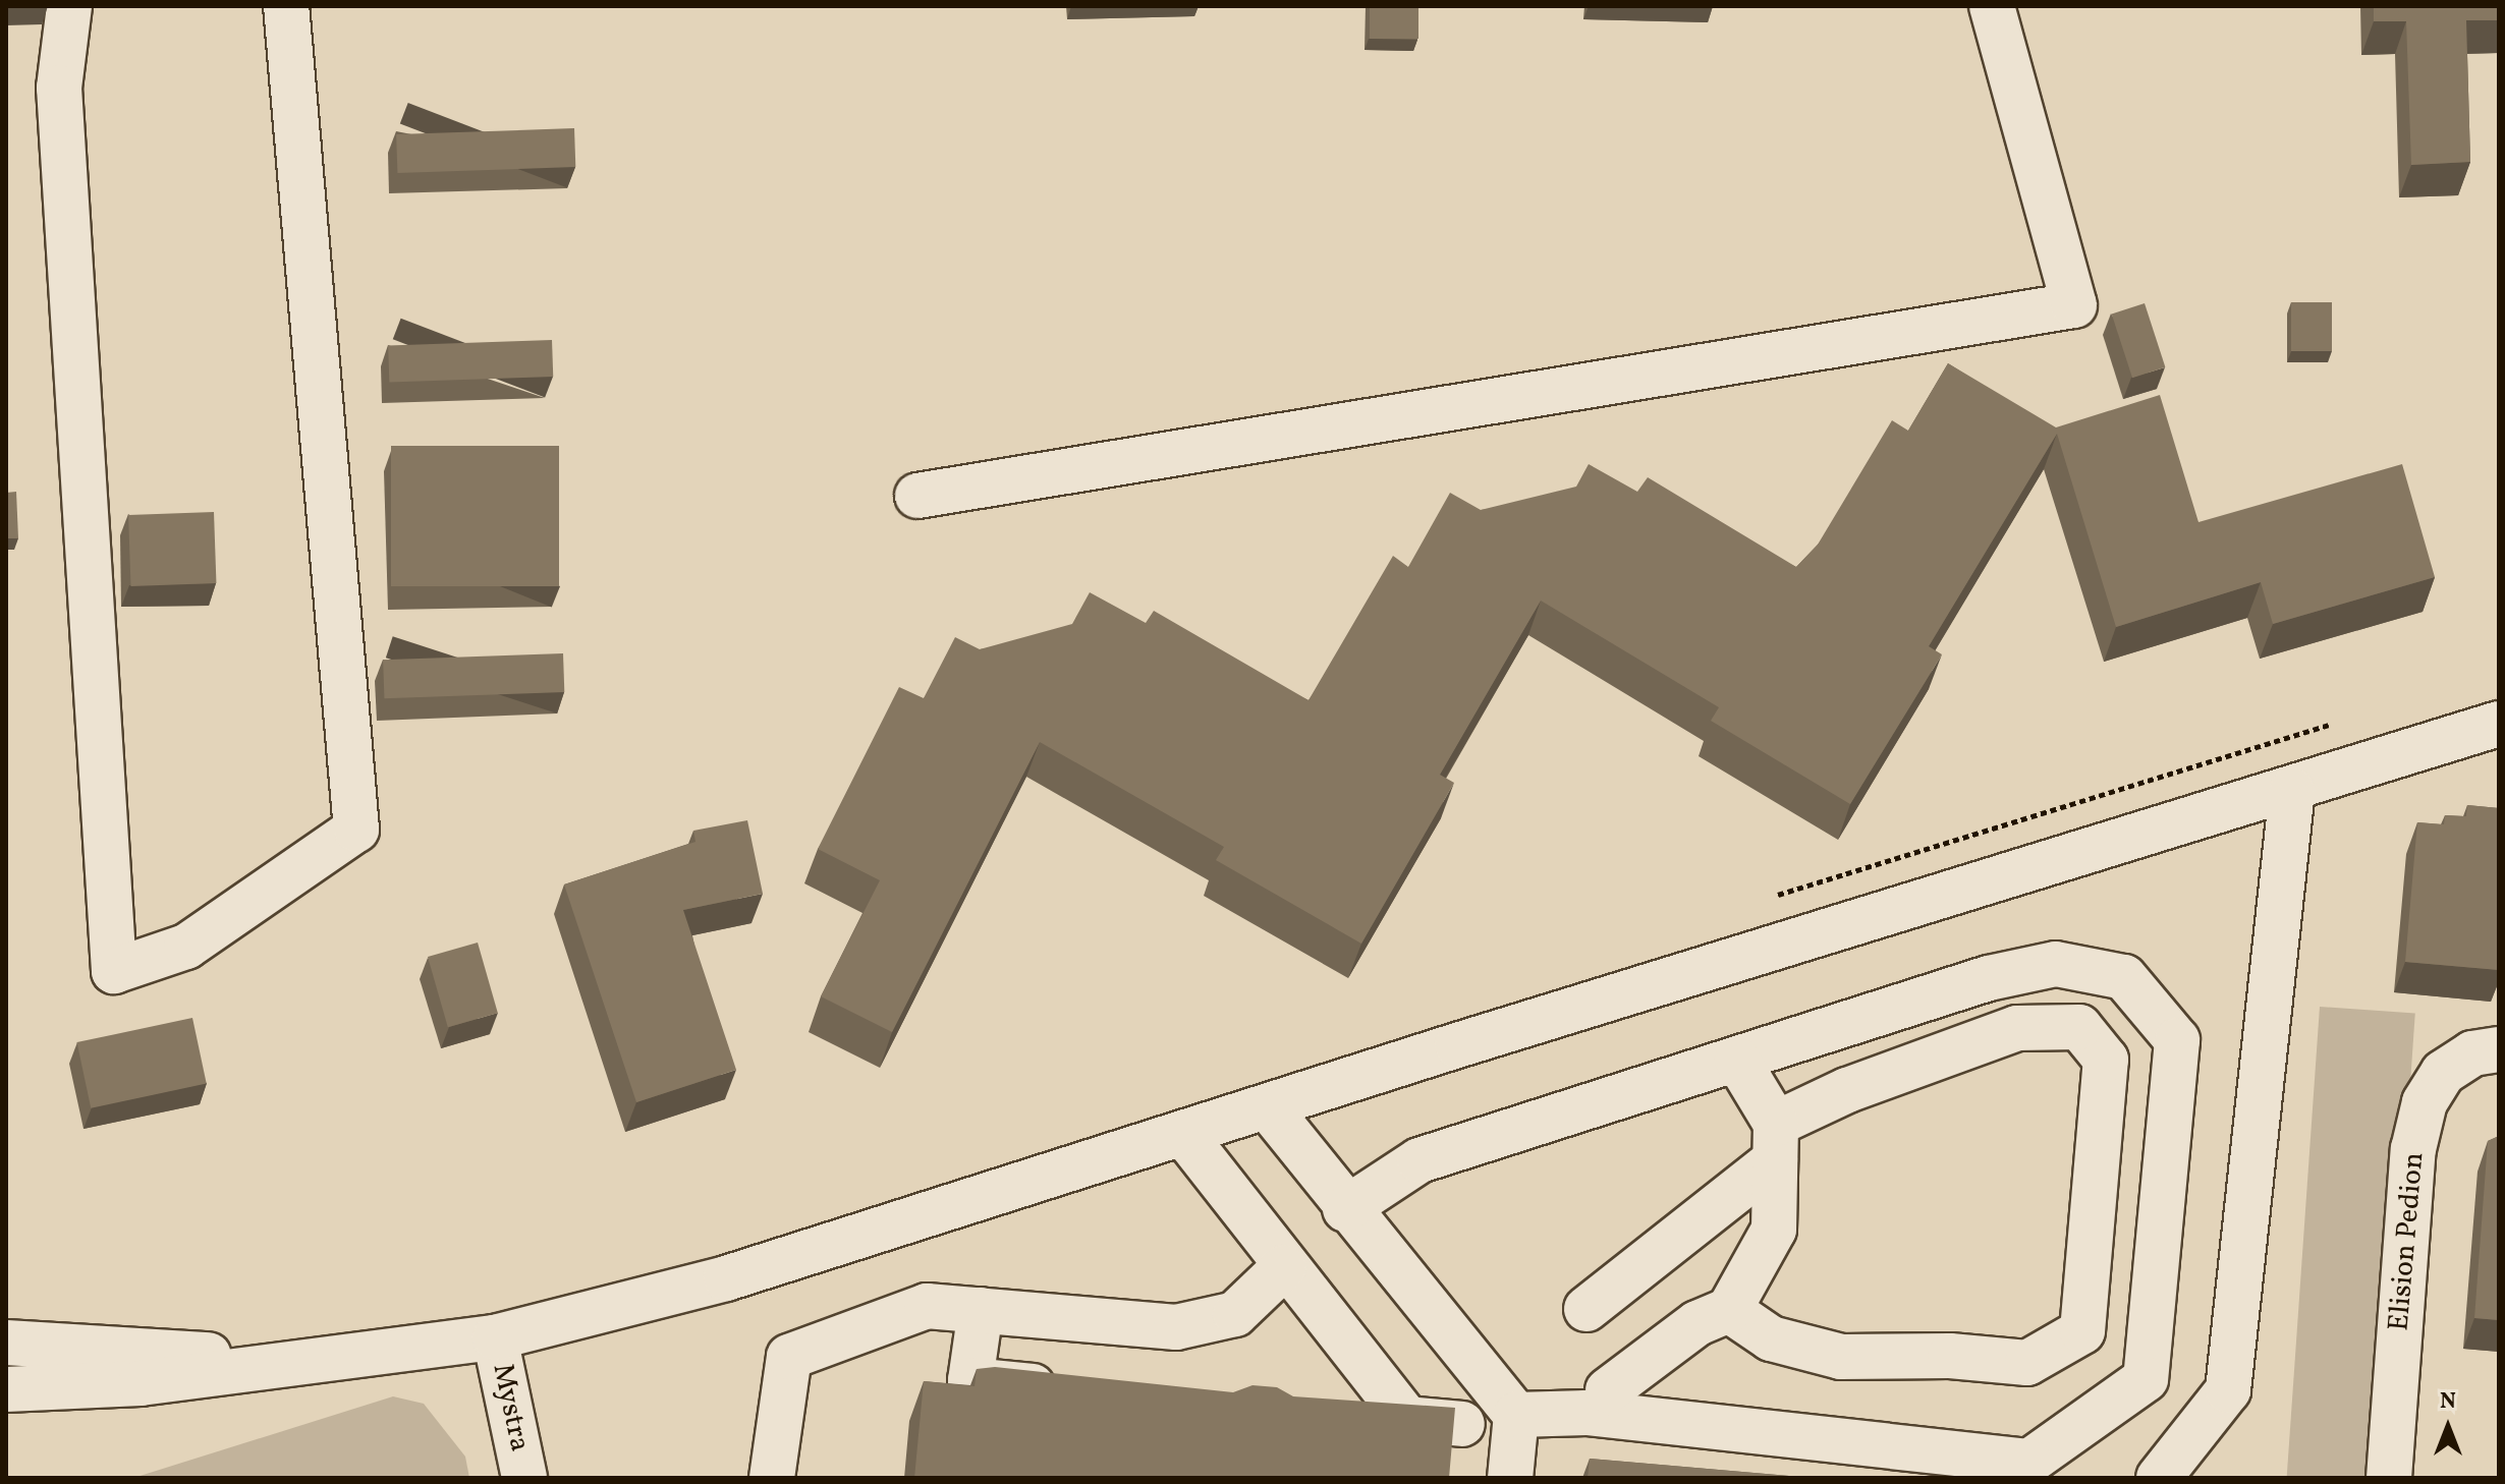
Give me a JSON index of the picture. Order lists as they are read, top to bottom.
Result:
{
  "streets": {
    "street": ["Elision Pedion", "Mystra"]
  },
  "north": "top"
}
